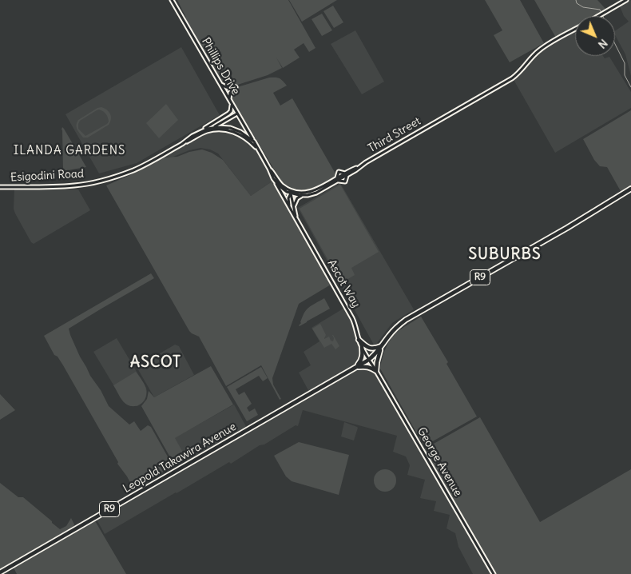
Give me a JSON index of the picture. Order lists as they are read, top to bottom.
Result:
{
  "streets": {
    "highway": ["R9", "Leopold Takawira Avenue"],
    "main road": [
      "Phillips Drive",
      "Third Street",
      "Esigodini Road",
      "Ascot Way",
      "George Avenue"
    ]
  },
  "crossings": [
    ["Phillips Drive", "Esigodini Road"],
    ["Esigodini Road", "Ascot Way"],
    ["R9", "Ascot Way"],
    ["R9", "Leopold Takawira Avenue"],
    ["R9", "George Avenue"],
    ["Ascot Way", "Leopold Takawira Avenue"],
    ["Ascot Way", "George Avenue"],
    ["Leopold Takawira Avenue", "George Avenue"]
  ],
  "districts": ["ILANDA GARDENS", "SUBURBS", "ASCOT"],
  "north": "bottom right"
}
